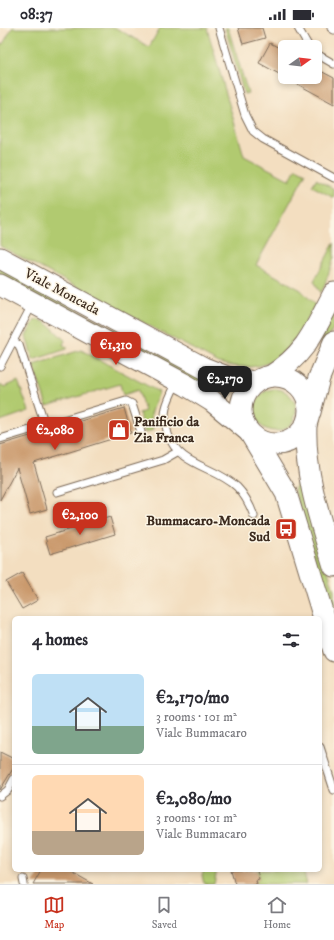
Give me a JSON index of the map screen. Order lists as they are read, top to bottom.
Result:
{
  "streets": {
    "main road": ["Viale Moncada"]
  },
  "places": {
    "shop": ["Panificio da Zia Franca"],
    "bus stop": ["Bummacaro-Moncada Sud"]
  },
  "north": "right",
  "page": {
    "status": "08:37",
    "price": [
      "€1,310",
      "€2,170",
      "€2,080",
      "€2,100"
    ],
    "heading": "4 homes",
    "list": [
      {
        "name": "€2,170/mo",
        "note": "3 rooms · 101 m² · Viale Bummacaro"
      },
      {
        "name": "€2,080/mo",
        "note": "3 rooms · 101 m² · Viale Bummacaro"
      }
    ],
    "tabs": ["Map", "Saved", "Home"]
  }
}
